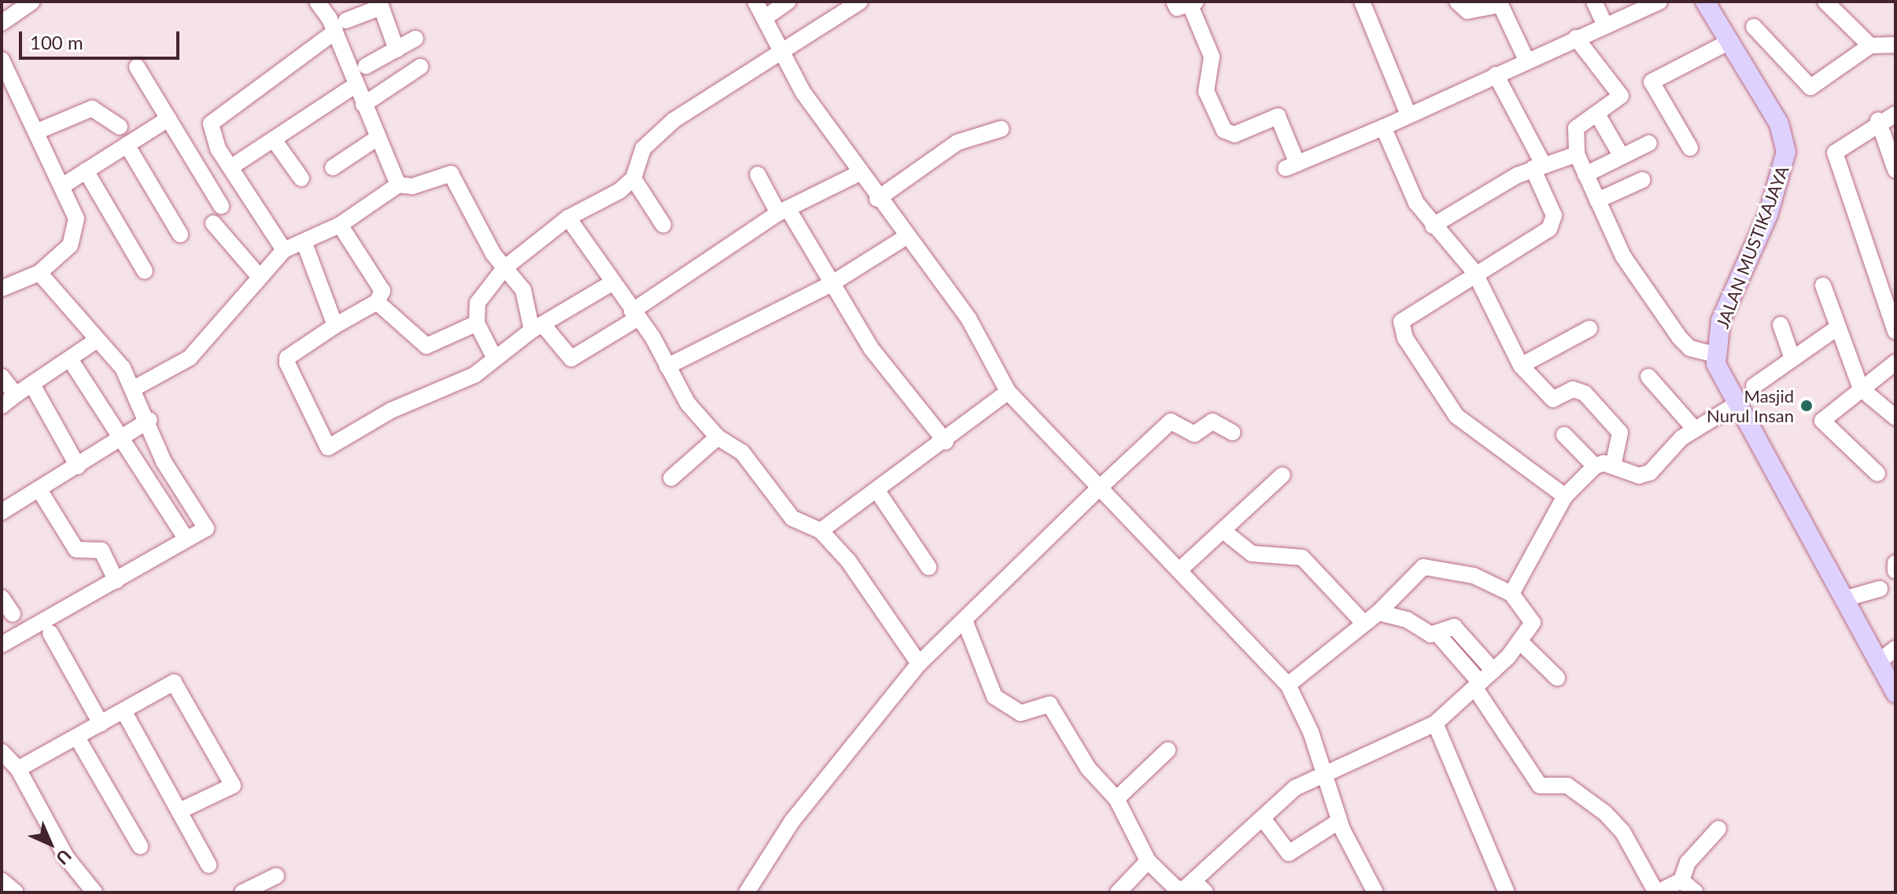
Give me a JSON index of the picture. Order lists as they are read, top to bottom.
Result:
{
  "streets": {
    "main road": ["JALAN MUSTIKAJAYA"]
  },
  "places": ["Masjid Nurul Insan"],
  "scale_bar": "100 m",
  "north": "bottom right"
}
